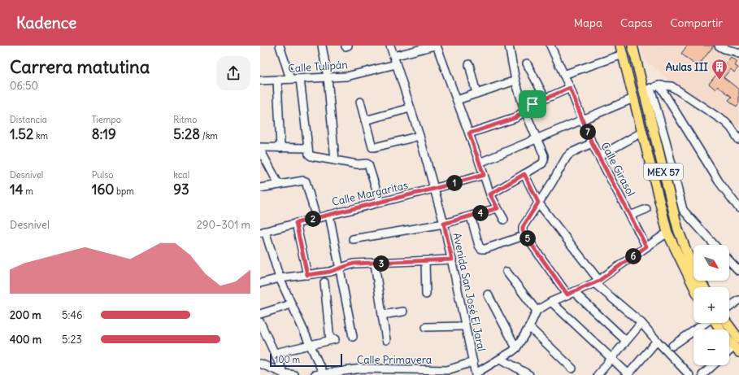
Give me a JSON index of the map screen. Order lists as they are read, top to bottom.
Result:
{
  "streets": {
    "main road": ["MEX 57"],
    "street": [
      "Calle Tulipán",
      "Calle Girasol",
      "Calle Margaritas",
      "Avenida San José El Jaral",
      "Calle Primavera"
    ]
  },
  "crossings": [
    ["Calle Tulipán", "Avenida San José El Jaral"],
    ["Calle Margaritas", "Avenida San José El Jaral"],
    ["Avenida San José El Jaral", "Calle Primavera"]
  ],
  "places": {
    "building": ["Aulas III"]
  },
  "scale_bar": "100 m",
  "north": "bottom right",
  "page": {
    "header": "Kadence",
    "nav": ["Mapa", "Capas", "Compartir"],
    "heading": ["Carrera matutina", "06:50"],
    "stats": [
      ["Distancia", "1.52 km"],
      ["Tiempo", "8:19"],
      ["Ritmo", "5:28 /km"],
      ["Desnivel", "14 m"],
      ["Pulso", "160 bpm"],
      ["kcal", "93"]
    ],
    "pins": [
      "7",
      "1",
      "4",
      "2",
      "5",
      "6",
      "3"
    ],
    "chart": ["Desnivel", "290–301 m"],
    "map_buttons": ["+", "−"],
    "list": [
      {
        "name": "200 m",
        "note": "5:46"
      },
      {
        "name": "400 m",
        "note": "5:23"
      }
    ],
    "scale": "100 m"
  }
}
